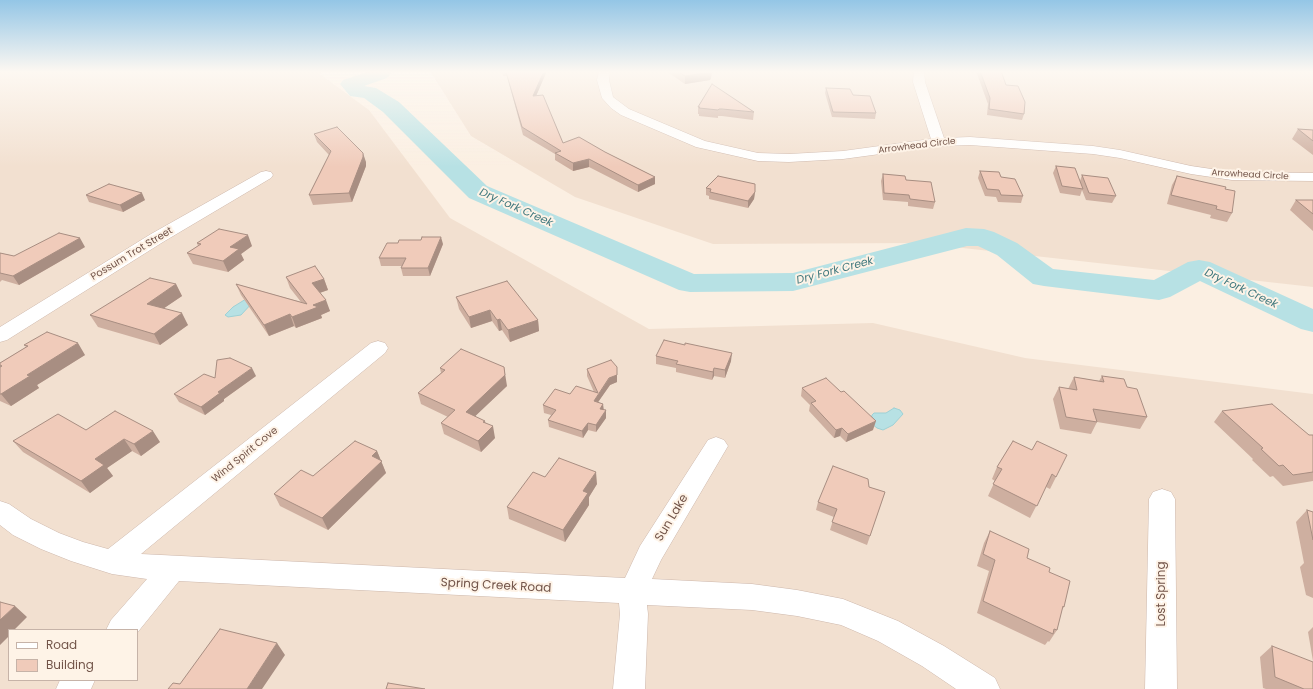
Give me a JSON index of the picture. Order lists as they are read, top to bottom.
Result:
{
  "streets": {
    "street": [
      "Arrowhead Circle",
      "Possum Trot Street",
      "Wind Spirit Cove",
      "Sun Lake",
      "Spring Creek Road",
      "Lost Spring"
    ]
  },
  "crossings": [
    ["Wind Spirit Cove", "Spring Creek Road"],
    ["Sun Lake", "Spring Creek Road"]
  ],
  "water": ["Dry Fork Creek"],
  "legend": ["Road", "Building"]
}
